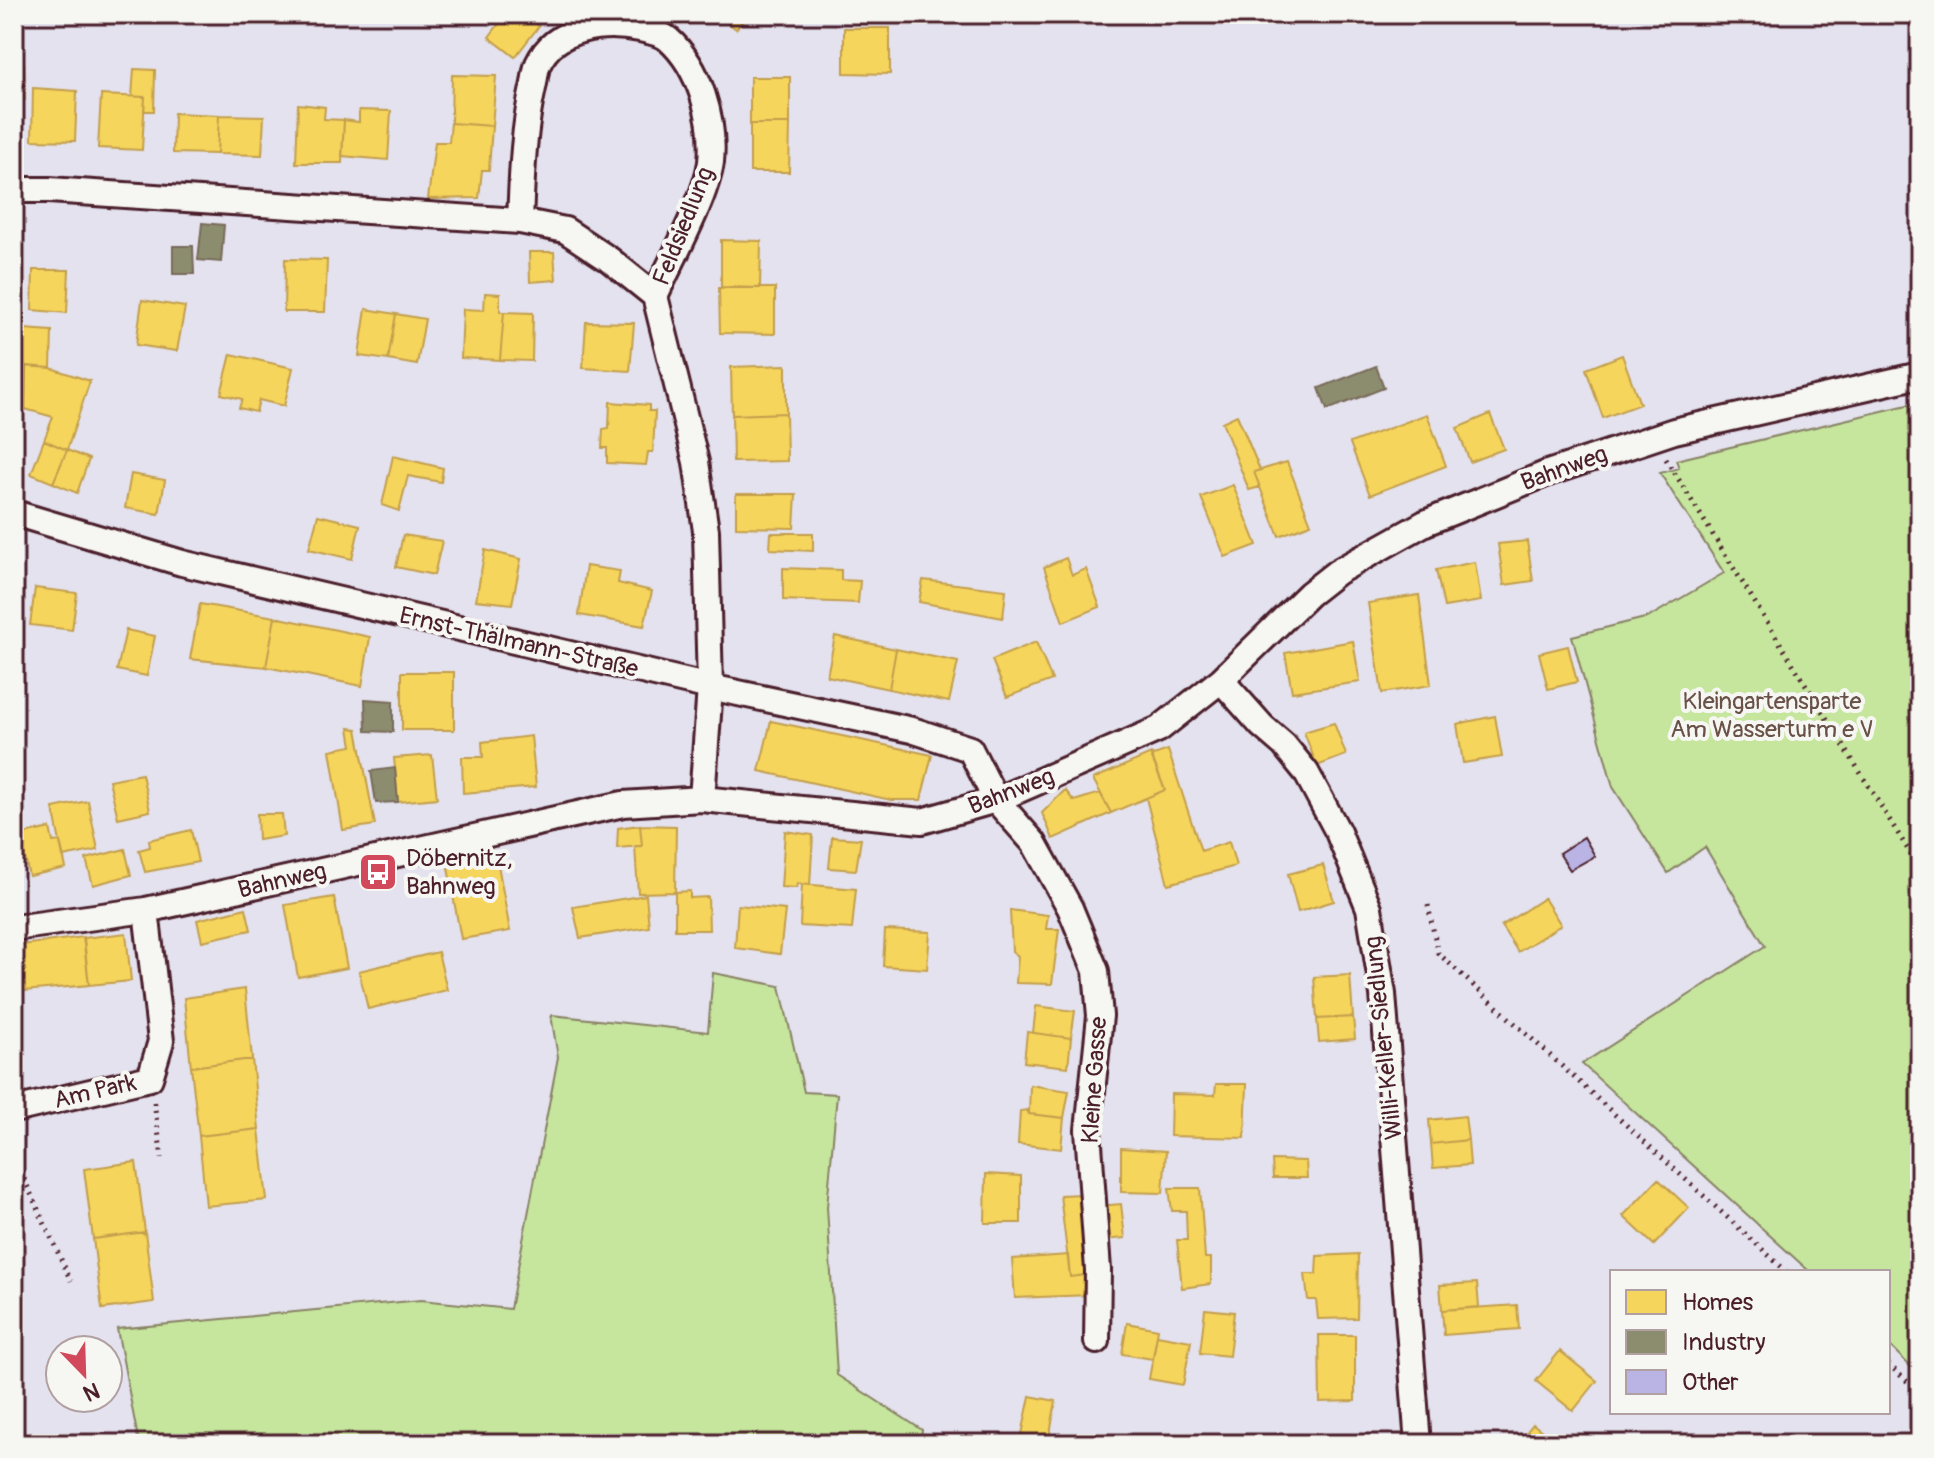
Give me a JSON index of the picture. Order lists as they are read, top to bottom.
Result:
{
  "streets": {
    "street": [
      "Feldsiedlung",
      "Bahnweg",
      "Ernst-Thälmann-Straße",
      "Willi-Keller-Siedlung",
      "Kleine Gasse",
      "Am Park"
    ]
  },
  "crossings": [
    ["Feldsiedlung", "Bahnweg"],
    ["Feldsiedlung", "Ernst-Thälmann-Straße"],
    ["Bahnweg", "Ernst-Thälmann-Straße"],
    ["Bahnweg", "Willi-Keller-Siedlung"],
    ["Bahnweg", "Kleine Gasse"],
    ["Bahnweg", "Am Park"],
    ["Ernst-Thälmann-Straße", "Kleine Gasse"]
  ],
  "parks": ["Kleingartensparte Am Wasserturm e V"],
  "places": {
    "bus stop": ["Döbernitz, Bahnweg"]
  },
  "legend": ["Homes", "Industry", "Other"],
  "north": "bottom right"
}
